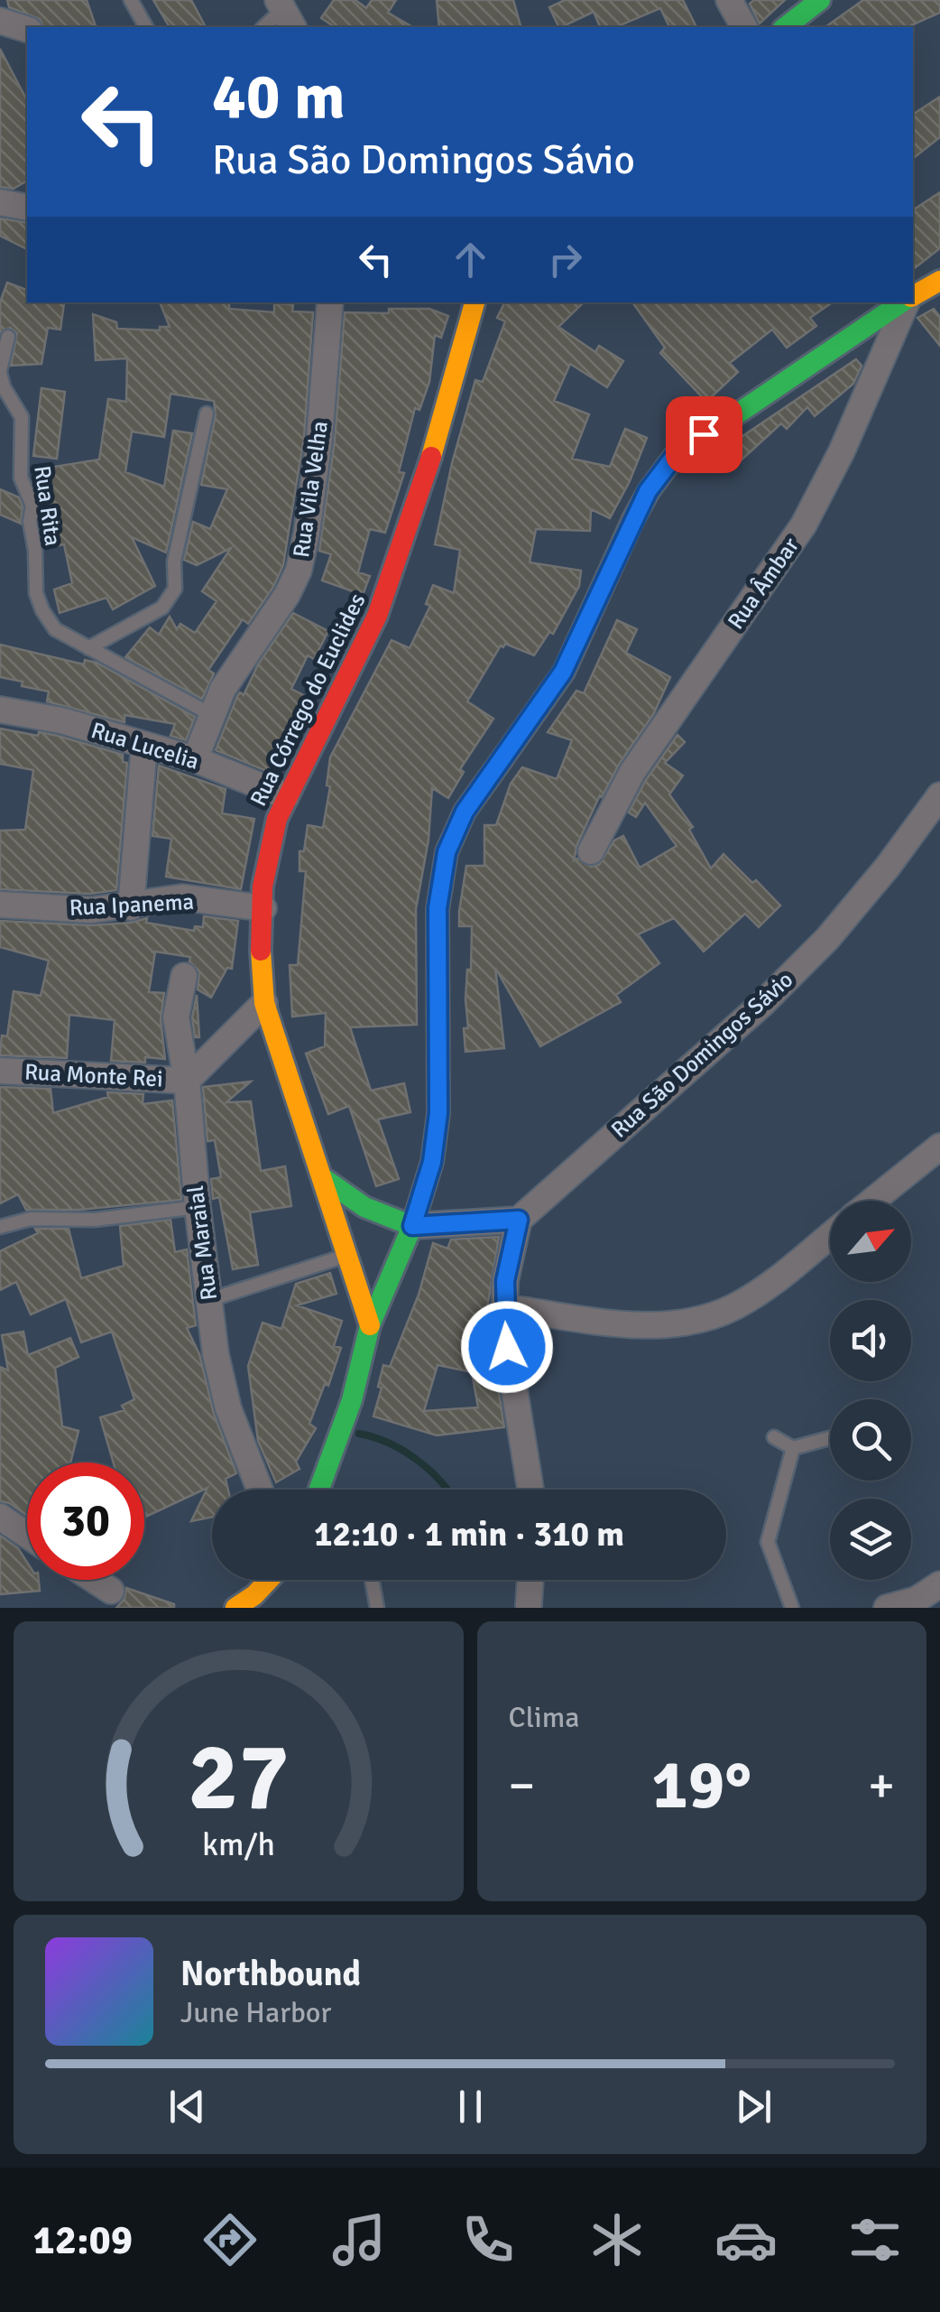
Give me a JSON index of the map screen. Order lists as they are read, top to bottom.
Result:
{
  "streets": {
    "main road": ["Rua Córrego do Euclides"],
    "street": [
      "Rua Vila Velha",
      "Rua Âmbar",
      "Rua Lucelia",
      "Rua Ipanema",
      "Rua São Domingos Sávio",
      "Rua Monte Rei",
      "Rua Maraial"
    ],
    "lane": ["Rua Rita"]
  },
  "crossings": [
    ["Rua Vila Velha", "Rua Rita"],
    ["Rua Vila Velha", "Rua Lucelia"],
    ["Rua Córrego do Euclides", "Rua Lucelia"],
    ["Rua Córrego do Euclides", "Rua Ipanema"],
    ["Rua Monte Rei", "Rua Maraial"]
  ],
  "north": "top right",
  "page": {
    "turn": ["40 m", "Rua São Domingos Sávio"],
    "limit": "30",
    "trip": "12:10 · 1 min · 310 m",
    "tile": "Clima",
    "heat": ["−", "19°", "+"],
    "song": ["Northbound", "June Harbor"],
    "tabs": "12:09",
    "gauge": ["27", "km/h"]
  }
}
